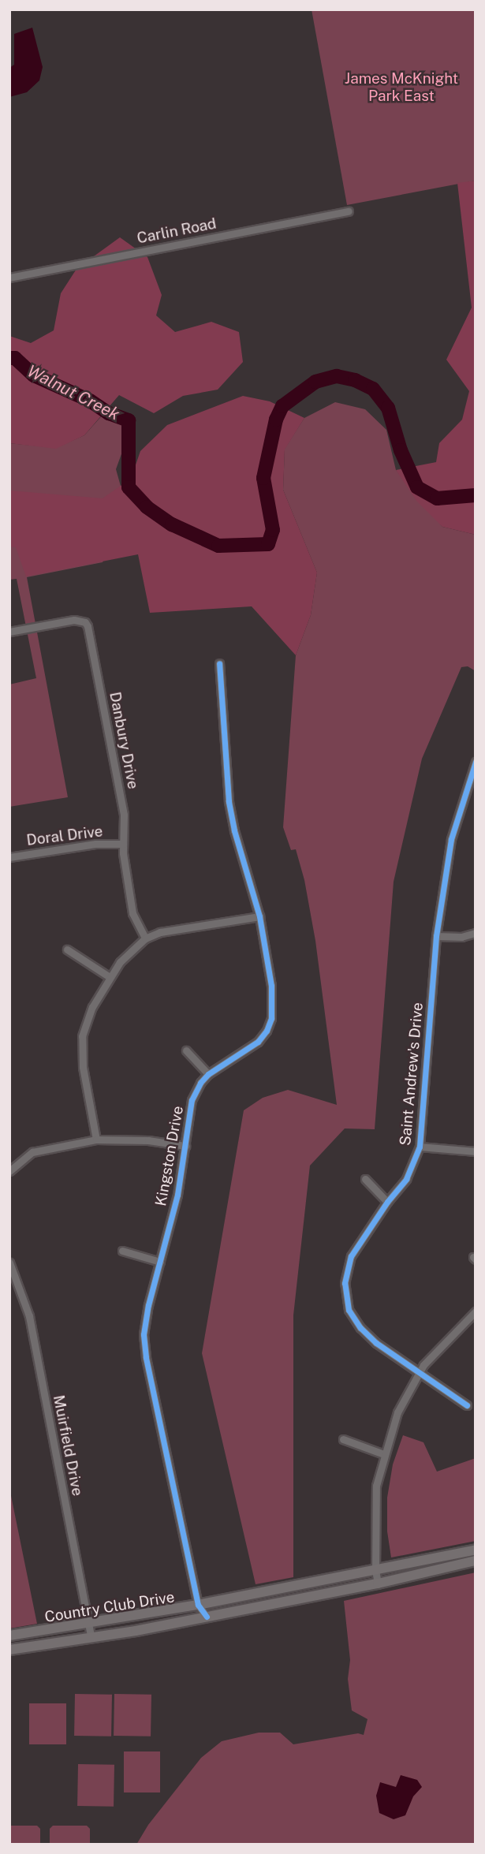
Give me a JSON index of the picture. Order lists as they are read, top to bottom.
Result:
{
  "streets": {
    "main road": ["Country Club Drive"],
    "street": [
      "Carlin Road",
      "Danbury Drive",
      "Doral Drive",
      "Saint Andrew's Drive",
      "Kingston Drive",
      "Muirfield Drive"
    ]
  },
  "crossings": [
    ["Danbury Drive", "Doral Drive"],
    ["Kingston Drive", "Country Club Drive"],
    ["Muirfield Drive", "Country Club Drive"]
  ],
  "water": ["Walnut Creek"],
  "parks": ["James McKnight Park East"]
}
